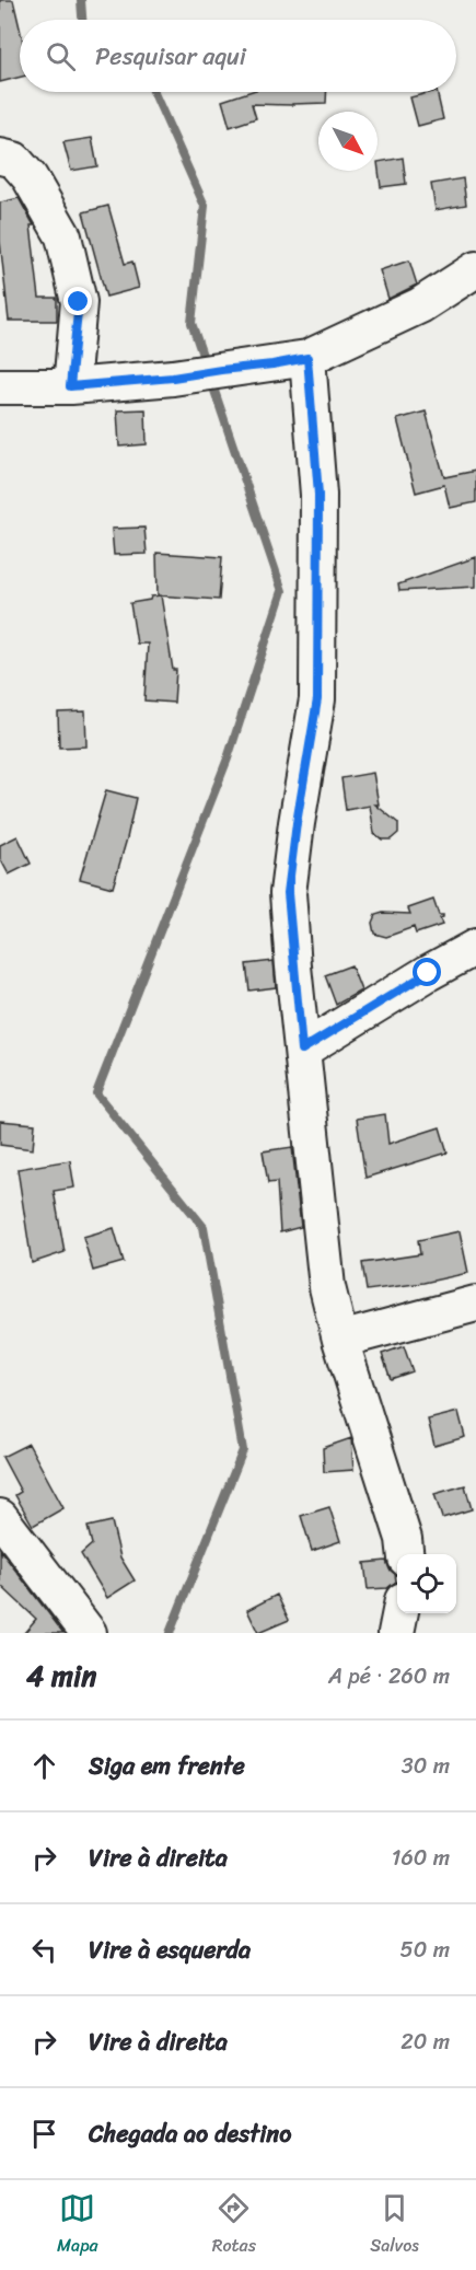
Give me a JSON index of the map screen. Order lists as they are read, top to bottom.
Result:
{
  "north": "bottom right",
  "page": {
    "search": "Pesquisar aqui",
    "heading": ["4 min", "A pé · 260 m"],
    "list": [
      ["Siga em frente", "30 m"],
      ["Vire à direita", "160 m"],
      ["Vire à esquerda", "50 m"],
      ["Vire à direita", "20 m"],
      "Chegada ao destino"
    ],
    "nav": ["Mapa", "Rotas", "Salvos"]
  }
}
